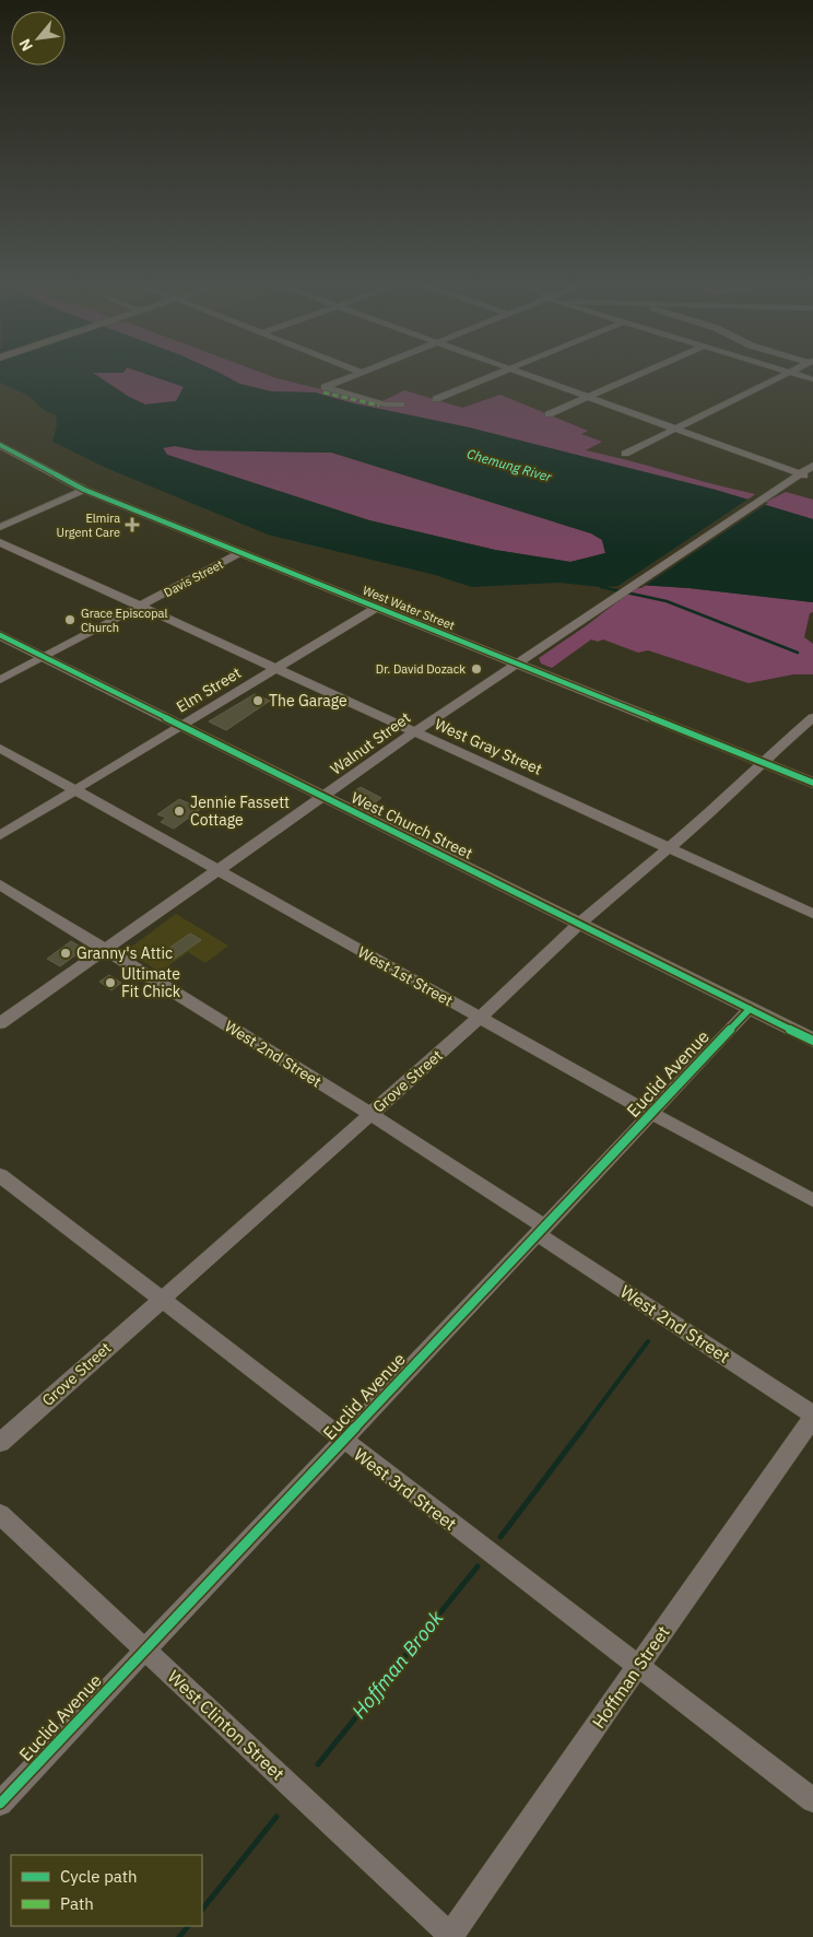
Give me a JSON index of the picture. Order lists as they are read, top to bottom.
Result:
{
  "streets": {
    "main road": ["West Water Street", "West Church Street"],
    "street": [
      "Davis Street",
      "Elm Street",
      "Walnut Street",
      "West Gray Street",
      "West 1st Street",
      "West 2nd Street",
      "Euclid Avenue",
      "Grove Street",
      "West 3rd Street",
      "Hoffman Street",
      "West Clinton Street"
    ]
  },
  "crossings": [
    ["Davis Street", "West Water Street"],
    ["Davis Street", "West Gray Street"],
    ["Davis Street", "West Church Street"],
    ["West Water Street", "Elm Street"],
    ["West Water Street", "Walnut Street"],
    ["West Water Street", "Grove Street"],
    ["Elm Street", "West Gray Street"],
    ["Elm Street", "West Church Street"],
    ["Elm Street", "West 1st Street"],
    ["Walnut Street", "West Gray Street"],
    ["Walnut Street", "West Church Street"],
    ["Walnut Street", "West 1st Street"],
    ["Walnut Street", "West 2nd Street"],
    ["West Gray Street", "Grove Street"],
    ["West Church Street", "Euclid Avenue"],
    ["West Church Street", "Grove Street"],
    ["West 1st Street", "Euclid Avenue"],
    ["West 1st Street", "Grove Street"],
    ["West 2nd Street", "Euclid Avenue"],
    ["West 2nd Street", "Grove Street"],
    ["West 2nd Street", "Hoffman Street"],
    ["Euclid Avenue", "West 3rd Street"],
    ["Euclid Avenue", "West Clinton Street"],
    ["Grove Street", "West 3rd Street"],
    ["West 3rd Street", "Hoffman Street"],
    ["Hoffman Street", "West Clinton Street"]
  ],
  "water": ["Chemung River", "Hoffman Brook"],
  "places": {
    "health": ["Elmira Urgent Care"],
    "other": [
      "Grace Episcopal Church",
      "Dr. David Dozack",
      "The Garage",
      "Jennie Fassett Cottage",
      "Granny's Attic",
      "Ultimate Fit Chick"
    ]
  },
  "legend": ["Cycle path", "Path"],
  "north": "bottom left"
}
